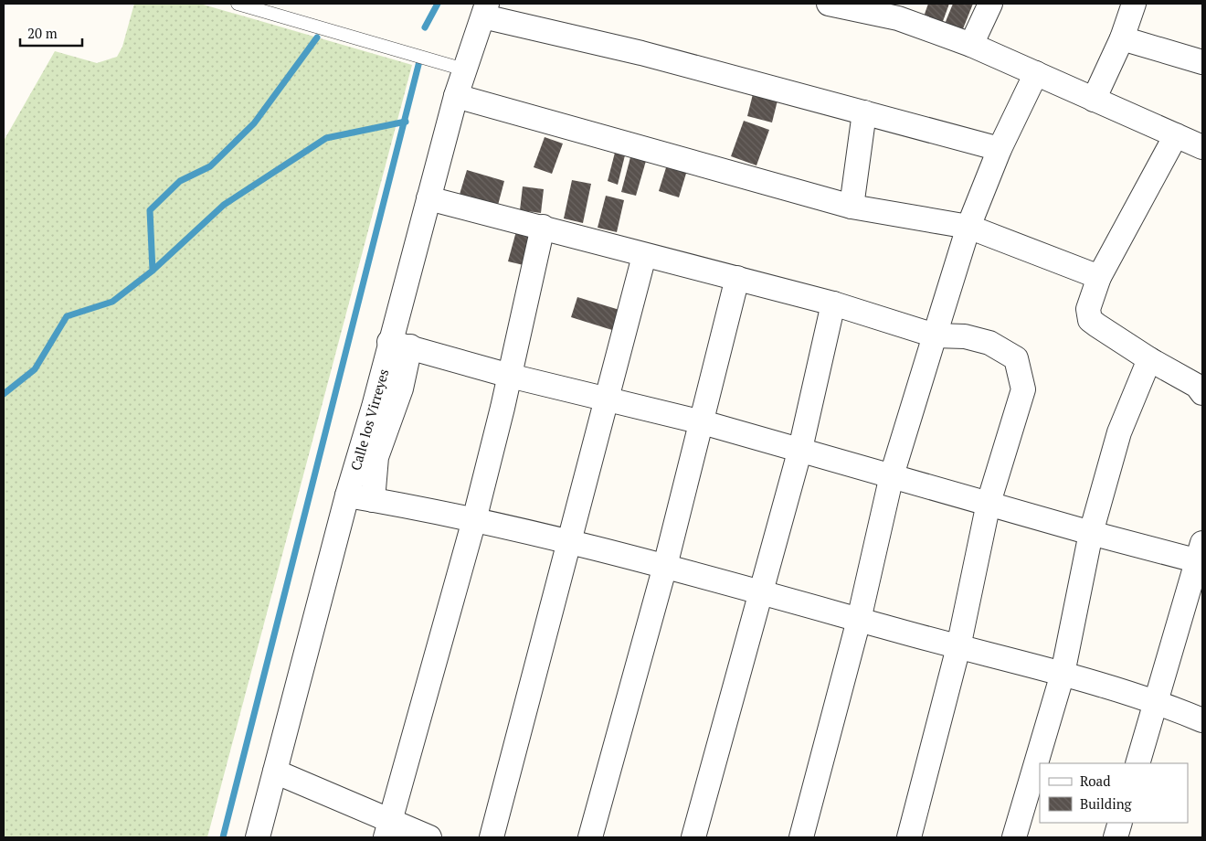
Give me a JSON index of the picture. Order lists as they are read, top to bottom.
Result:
{
  "streets": {
    "street": ["Calle los Virreyes"]
  },
  "legend": ["Road", "Building"],
  "scale_bar": "20 m"
}
